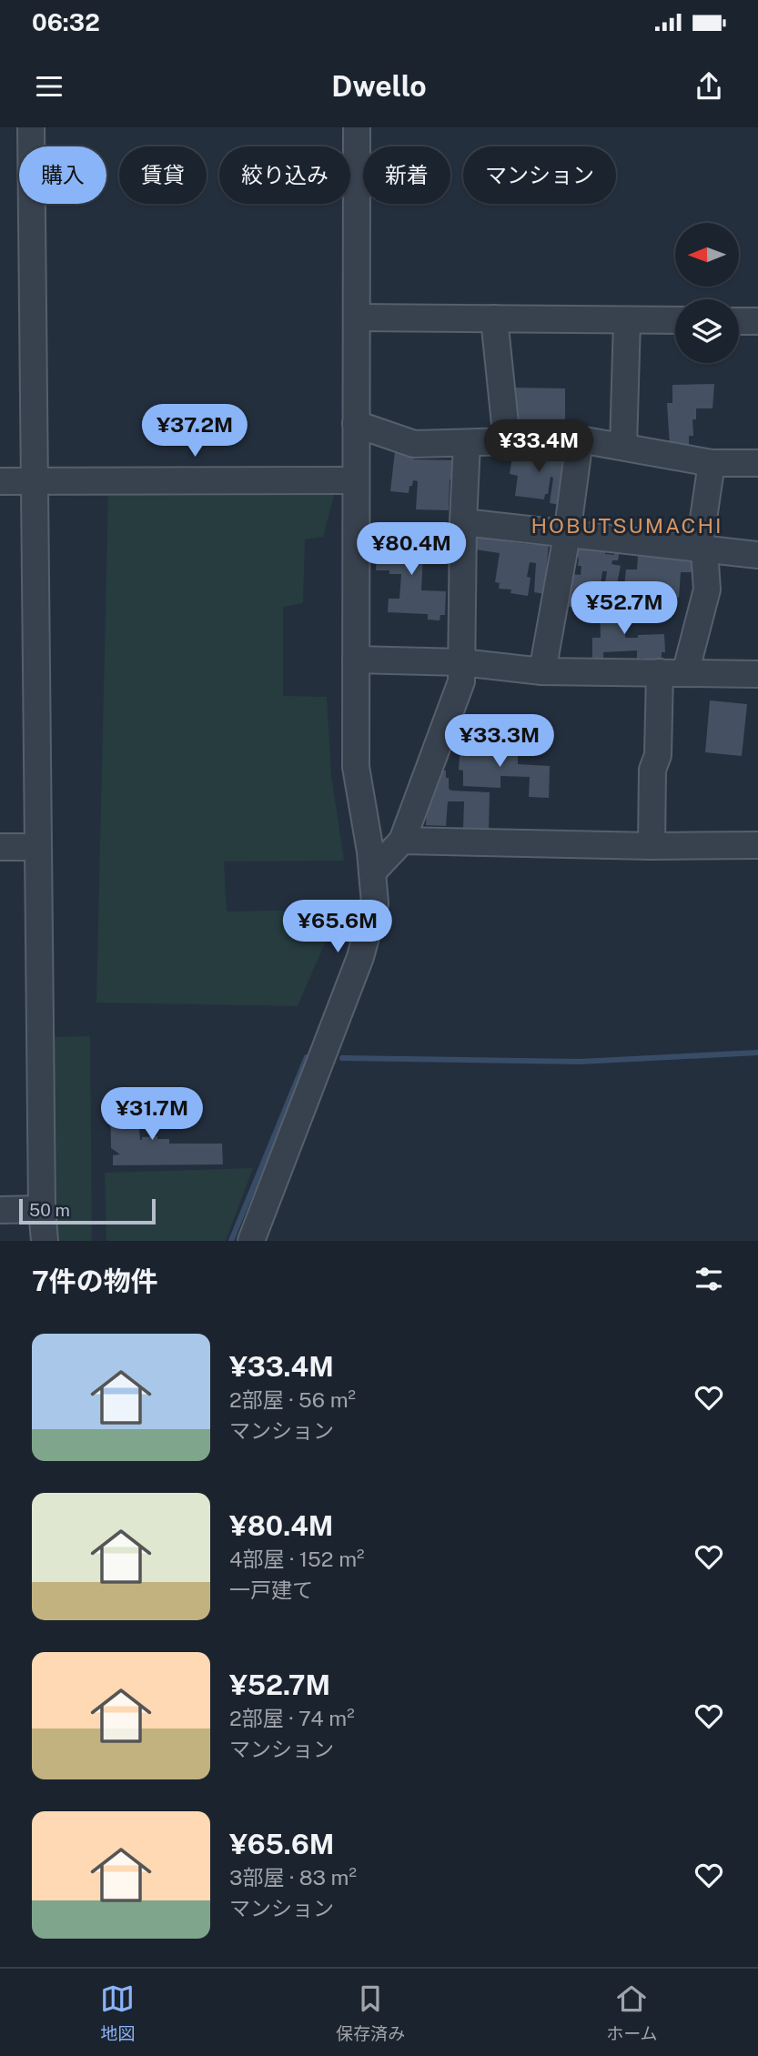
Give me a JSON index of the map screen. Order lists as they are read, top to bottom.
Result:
{
  "districts": ["HOBUTSUMACHI"],
  "scale_bar": "50 m",
  "north": "left",
  "page": {
    "status": "06:32",
    "header": "Dwello",
    "chip": [
      "購入",
      "賃貸",
      "絞り込み",
      "新着",
      "マンション"
    ],
    "price": [
      "¥37.2M",
      "¥33.4M",
      "¥80.4M",
      "¥52.7M",
      "¥33.3M",
      "¥65.6M",
      "¥31.7M"
    ],
    "scale": "50 m",
    "heading": "7件の物件",
    "list": [
      {
        "name": "¥33.4M",
        "note": "2部屋 · 56 m² · マンション"
      },
      {
        "name": "¥80.4M",
        "note": "4部屋 · 152 m² · 一戸建て"
      },
      {
        "name": "¥52.7M",
        "note": "2部屋 · 74 m² · マンション"
      },
      {
        "name": "¥65.6M",
        "note": "3部屋 · 83 m² · マンション"
      }
    ],
    "tabs": ["地図", "保存済み", "ホーム"]
  }
}
